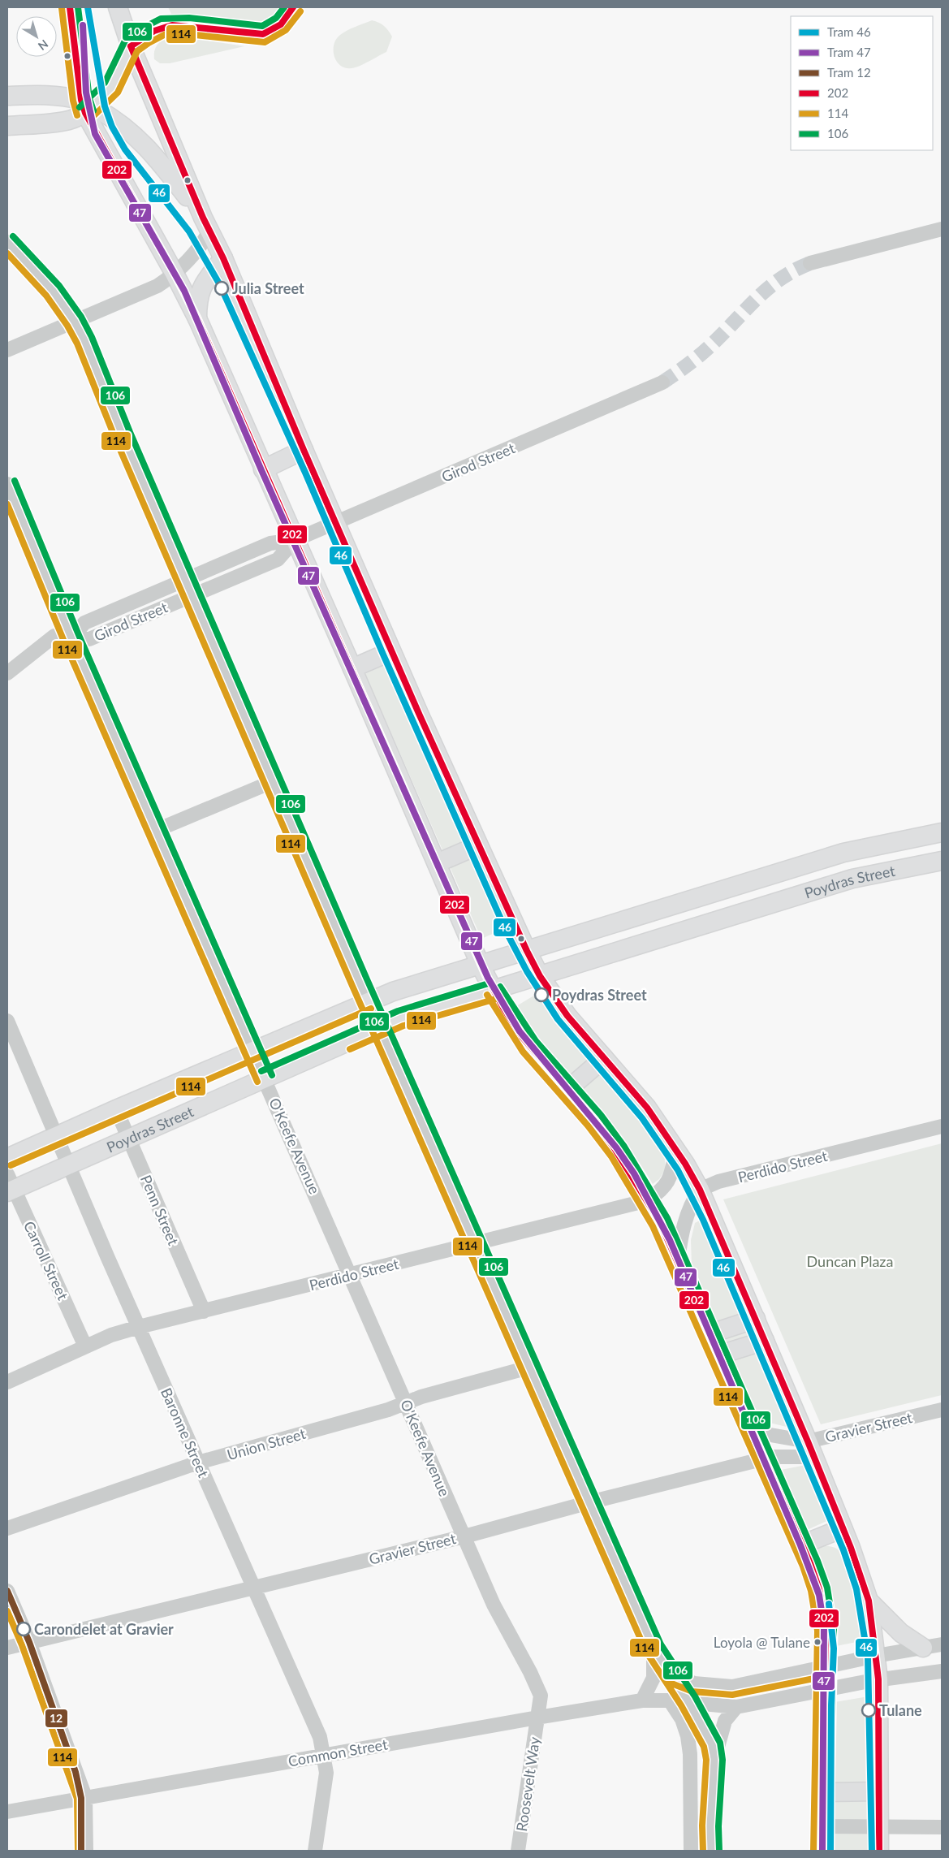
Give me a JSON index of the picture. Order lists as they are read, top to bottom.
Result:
{
  "streets": {
    "main road": ["Poydras Street"],
    "street": [
      "Girod Street",
      "O'Keefe Avenue",
      "Perdido Street",
      "Penn Street",
      "Carroll Street",
      "Gravier Street",
      "Baronne Street",
      "Union Street",
      "Common Street",
      "Roosevelt Way"
    ]
  },
  "crossings": [
    ["Girod Street", "O'Keefe Avenue"],
    ["Poydras Street", "O'Keefe Avenue"],
    ["Poydras Street", "Penn Street"],
    ["Poydras Street", "Carroll Street"],
    ["Poydras Street", "Baronne Street"],
    ["O'Keefe Avenue", "Perdido Street"],
    ["O'Keefe Avenue", "Gravier Street"],
    ["O'Keefe Avenue", "Union Street"],
    ["O'Keefe Avenue", "Common Street"],
    ["O'Keefe Avenue", "Roosevelt Way"],
    ["Perdido Street", "Penn Street"],
    ["Perdido Street", "Carroll Street"],
    ["Perdido Street", "Baronne Street"],
    ["Gravier Street", "Baronne Street"],
    ["Baronne Street", "Union Street"],
    ["Baronne Street", "Common Street"],
    ["Common Street", "Roosevelt Way"]
  ],
  "parks": ["Duncan Plaza"],
  "places": [
    "Julia Street",
    "Poydras Street",
    "Carondelet at Gravier",
    "Loyola @ Tulane",
    "Tulane"
  ],
  "lines": [
    "tram line 46",
    "transit line 202",
    "transit line 106",
    "transit line 114",
    "tram line 47",
    "tram line 12"
  ],
  "legend": [
    "Tram 46",
    "Tram 47",
    "Tram 12",
    "202",
    "114",
    "106"
  ],
  "north": "bottom right"
}
